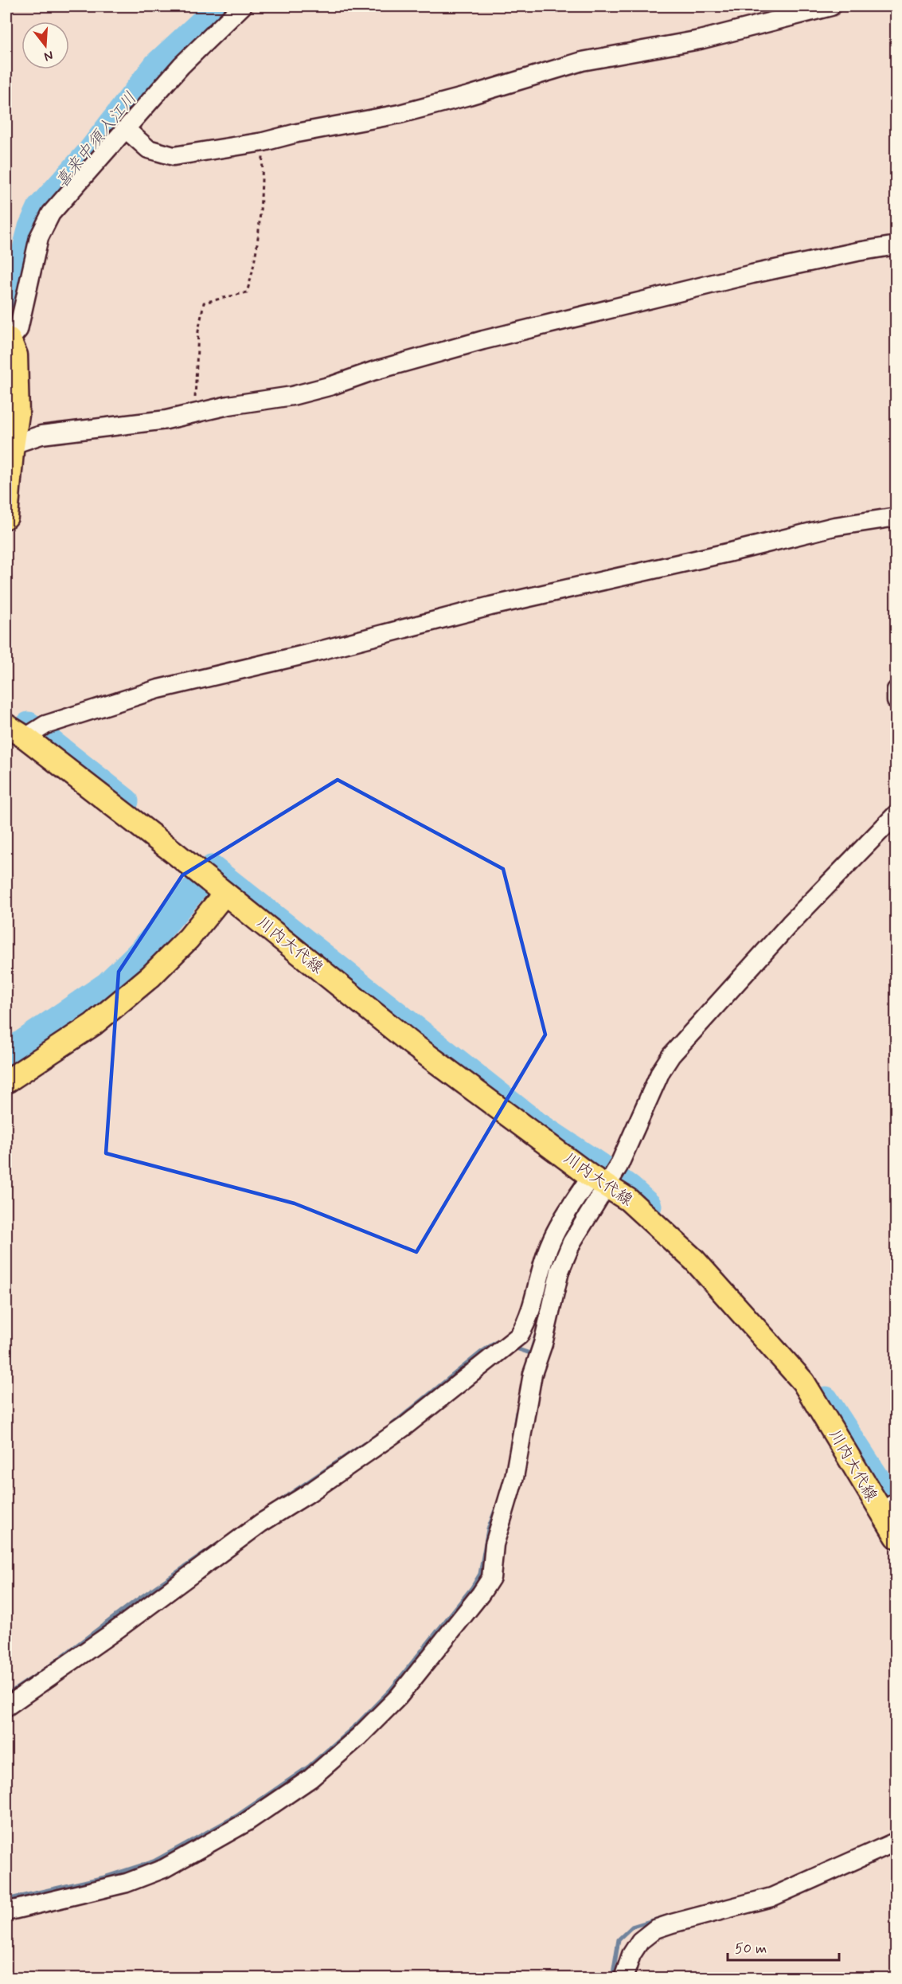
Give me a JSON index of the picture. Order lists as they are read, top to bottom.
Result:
{
  "streets": {
    "main road": ["川内大代線"]
  },
  "water": ["喜来中須入江川"],
  "scale_bar": "50 m",
  "north": "bottom"
}
